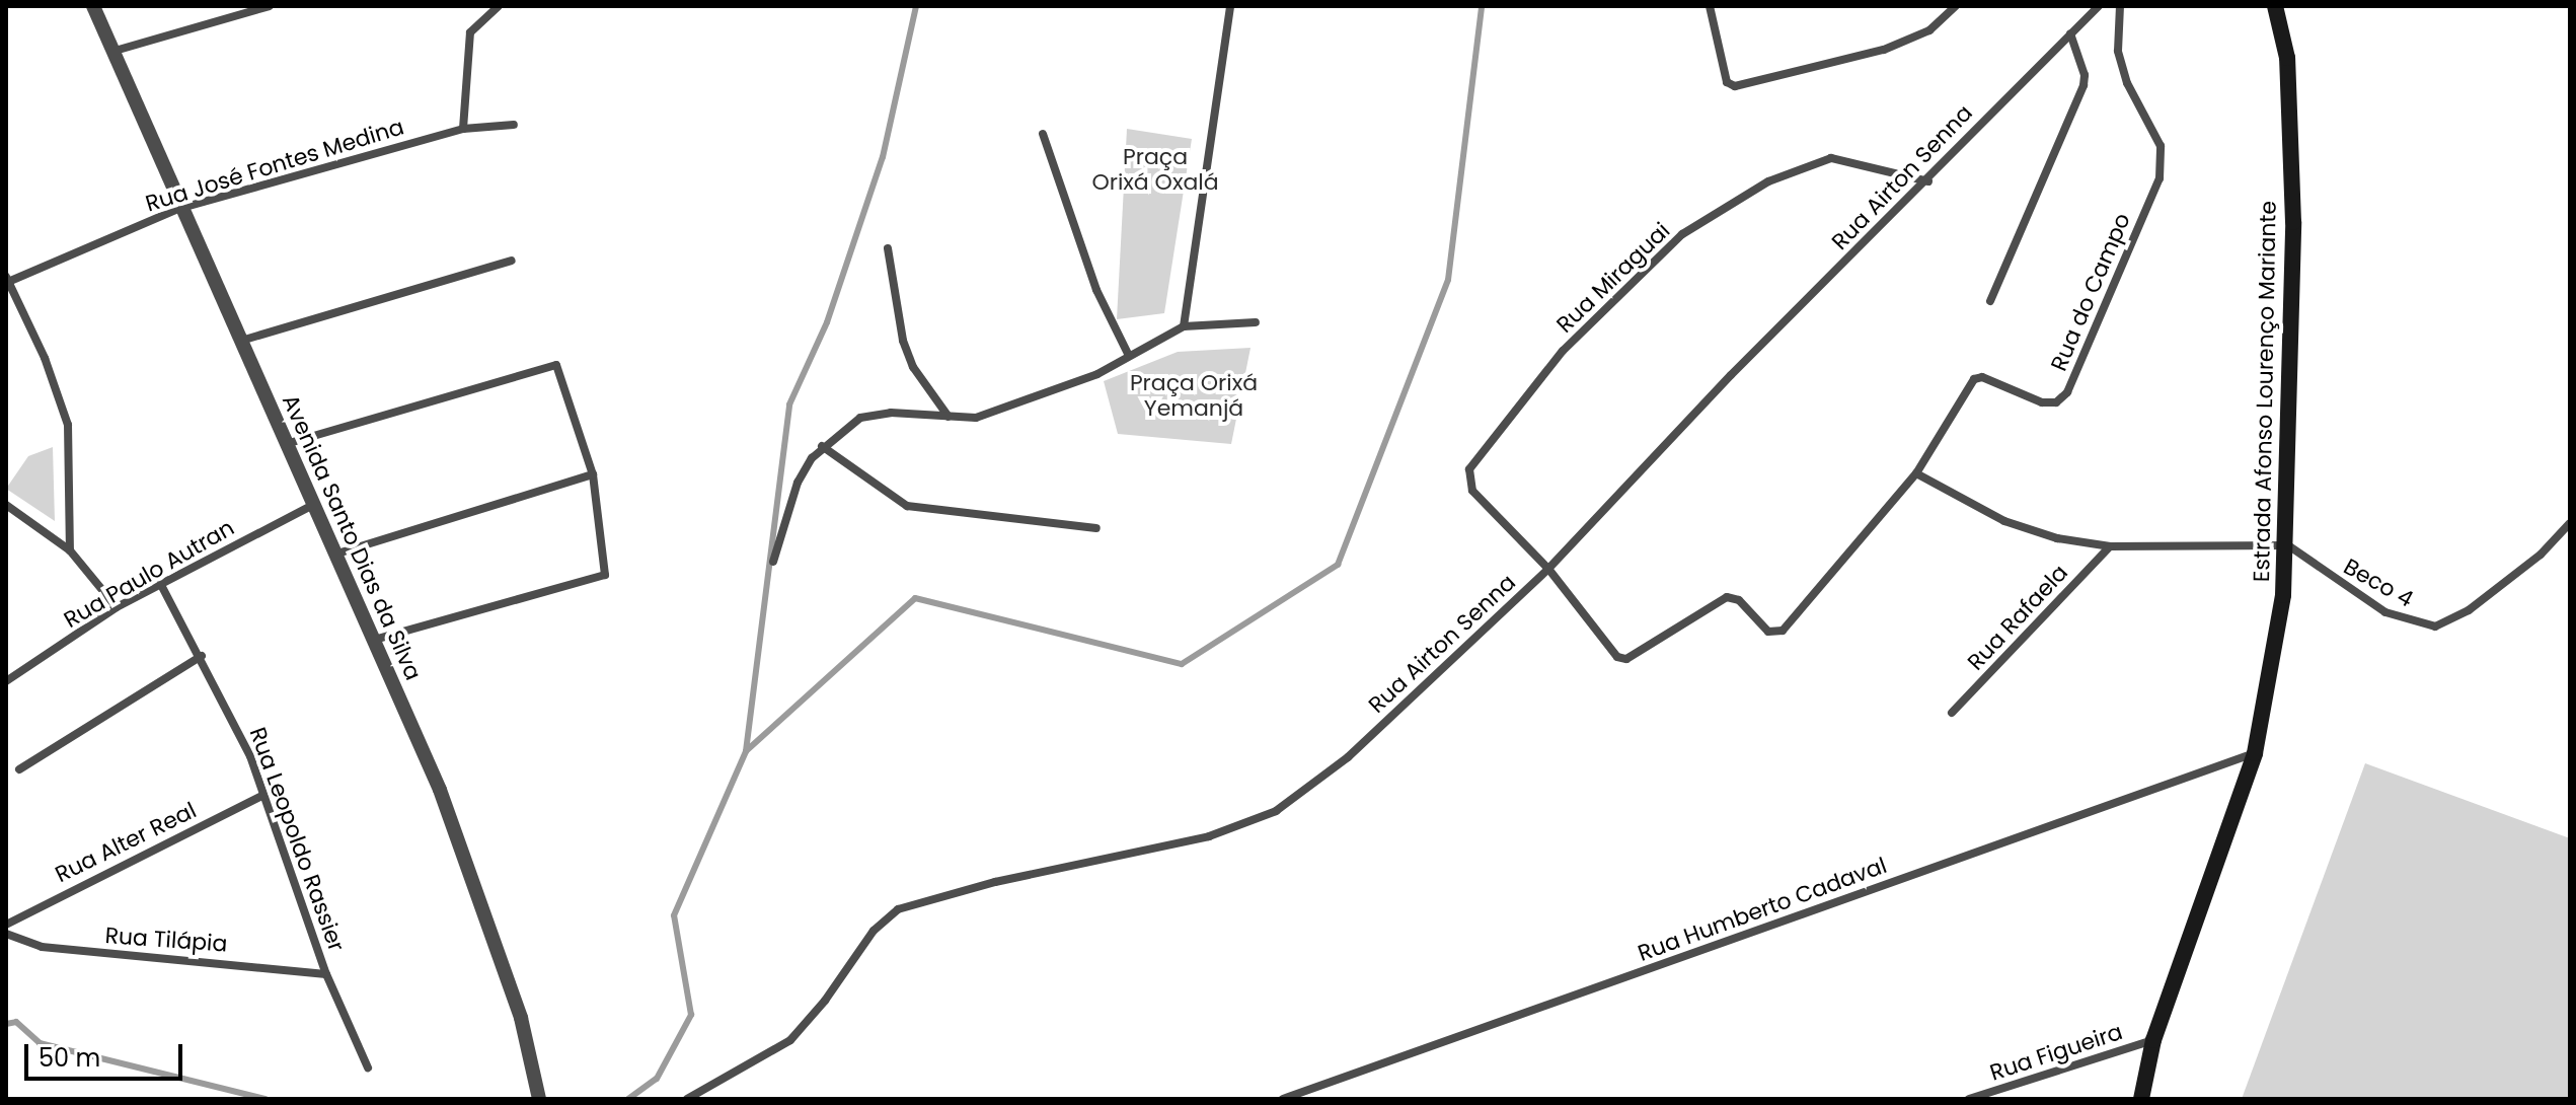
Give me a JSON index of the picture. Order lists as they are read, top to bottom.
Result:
{
  "streets": {
    "main road": ["Estrada Afonso Lourenço Mariante"],
    "street": [
      "Rua José Fontes Medina",
      "Rua Airton Senna",
      "Rua Miraguai",
      "Rua do Campo",
      "Avenida Santo Dias da Silva",
      "Rua Paulo Autran",
      "Beco 4",
      "Rua Rafaela",
      "Rua Leopoldo Rassier",
      "Rua Alter Real",
      "Rua Humberto Cadaval",
      "Rua Tilápia",
      "Rua Figueira"
    ]
  },
  "crossings": [
    ["Rua José Fontes Medina", "Avenida Santo Dias da Silva"],
    ["Rua Airton Senna", "Rua Miraguai"],
    ["Estrada Afonso Lourenço Mariante", "Beco 4"],
    ["Estrada Afonso Lourenço Mariante", "Rua Humberto Cadaval"],
    ["Estrada Afonso Lourenço Mariante", "Rua Figueira"],
    ["Avenida Santo Dias da Silva", "Rua Paulo Autran"],
    ["Rua Paulo Autran", "Rua Leopoldo Rassier"],
    ["Rua Leopoldo Rassier", "Rua Alter Real"],
    ["Rua Leopoldo Rassier", "Rua Tilápia"]
  ],
  "parks": ["Praça Orixá Oxalá", "Praça Orixá Yemanjá"],
  "scale_bar": "50 m"
}
